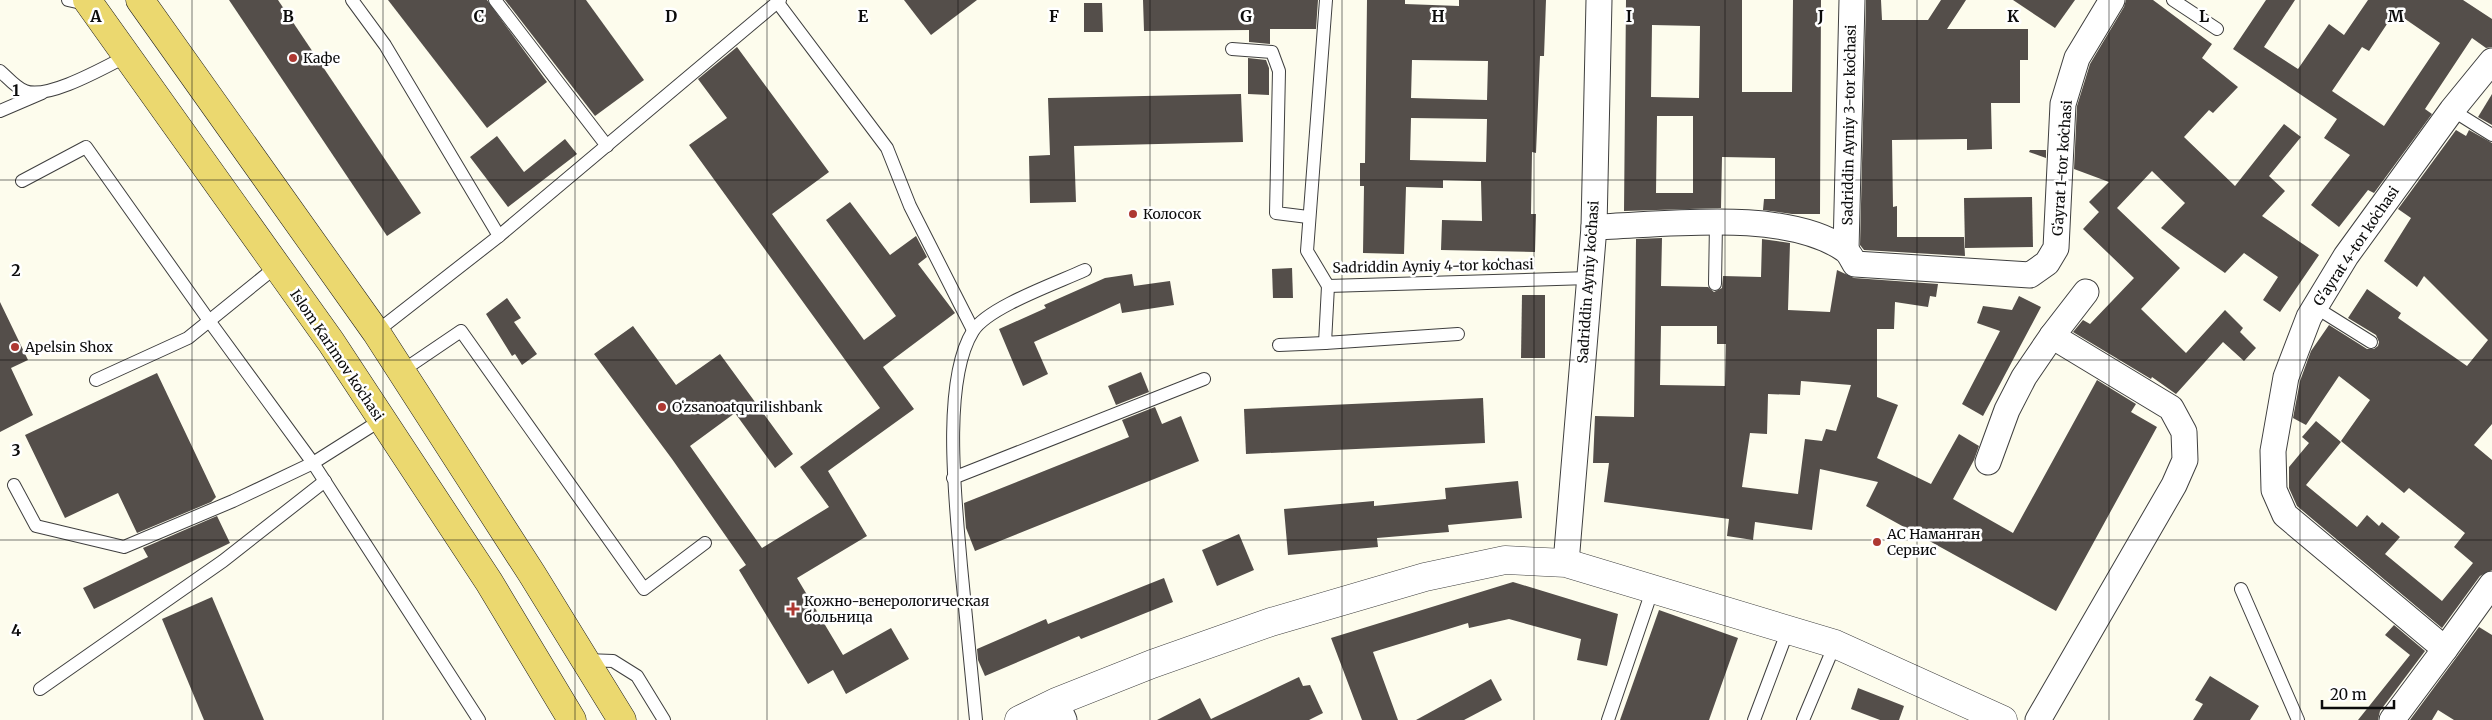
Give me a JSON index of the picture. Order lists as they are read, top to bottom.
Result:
{
  "streets": {
    "main road": ["Islom Karimov koʻchasi"],
    "street": [
      "Sadriddin Ayniy 3-tor koʻchasi",
      "Gʻayrat 1-tor koʻchasi",
      "G'ayrat 4-tor koʻchasi",
      "Sadriddin Ayniy koʻchasi"
    ],
    "lane": ["Sadriddin Ayniy 4-tor koʻchasi"]
  },
  "crossings": [
    ["Sadriddin Ayniy 3-tor koʻchasi", "Gʻayrat 1-tor koʻchasi"],
    ["Sadriddin Ayniy 4-tor koʻchasi", "Sadriddin Ayniy koʻchasi"]
  ],
  "places": {
    "other": [
      "Кафе",
      "Колосок",
      "Apelsin Shox",
      "Oʻzsanoatqurilishbank",
      "АС Наманган Сервис"
    ],
    "health": ["Кожно-венерологическая больница"]
  },
  "scale_bar": "20 m",
  "grid": {
    "columns": [
      "A",
      "B",
      "C",
      "D",
      "E",
      "F",
      "G",
      "H",
      "I",
      "J",
      "K",
      "L",
      "M"
    ],
    "rows": [
      "1",
      "2",
      "3",
      "4"
    ]
  }
}
